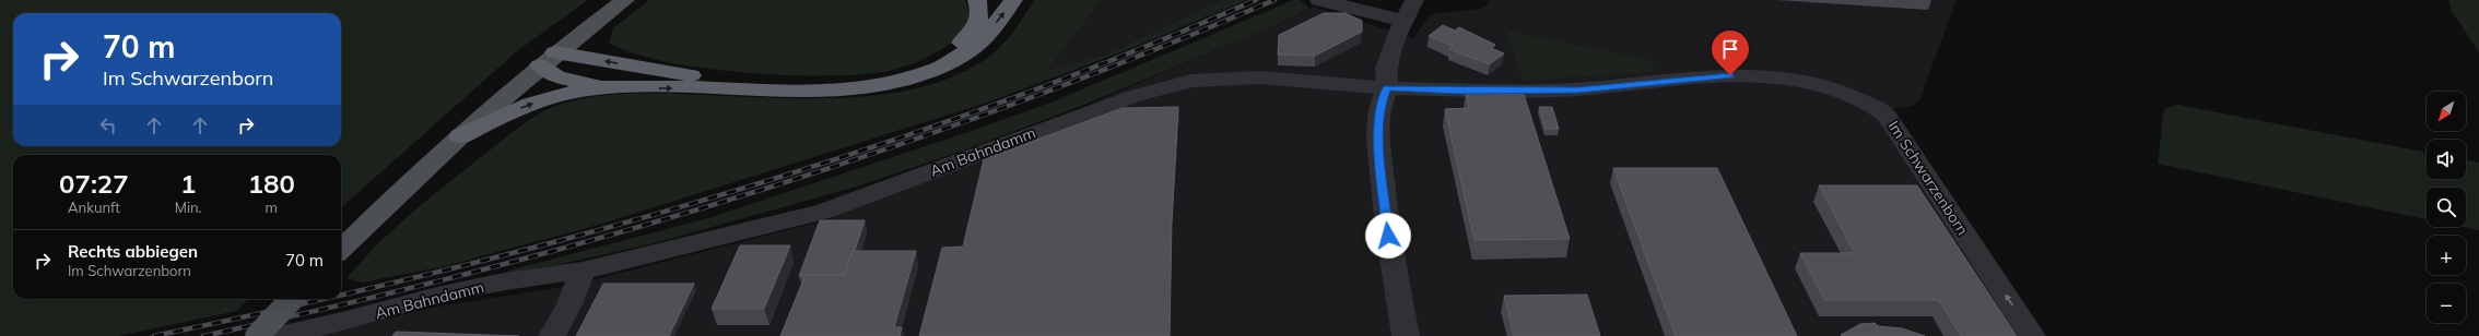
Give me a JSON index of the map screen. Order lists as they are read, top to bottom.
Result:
{
  "streets": {
    "street": ["Am Bahndamm", "Im Schwarzenborn"]
  },
  "crossings": [
    ["Am Bahndamm", "Im Schwarzenborn"]
  ],
  "one_way": ["Im Schwarzenborn"],
  "north": "bottom left",
  "page": {
    "turn": ["70 m", "Im Schwarzenborn"],
    "map_buttons": ["+", "−"],
    "eta": [
      "07:27",
      "Ankunft",
      "1",
      "Min.",
      "180",
      "m"
    ],
    "list": [
      {
        "name": "Rechts abbiegen",
        "note": "Im Schwarzenborn",
        "value": "70 m"
      }
    ]
  }
}
